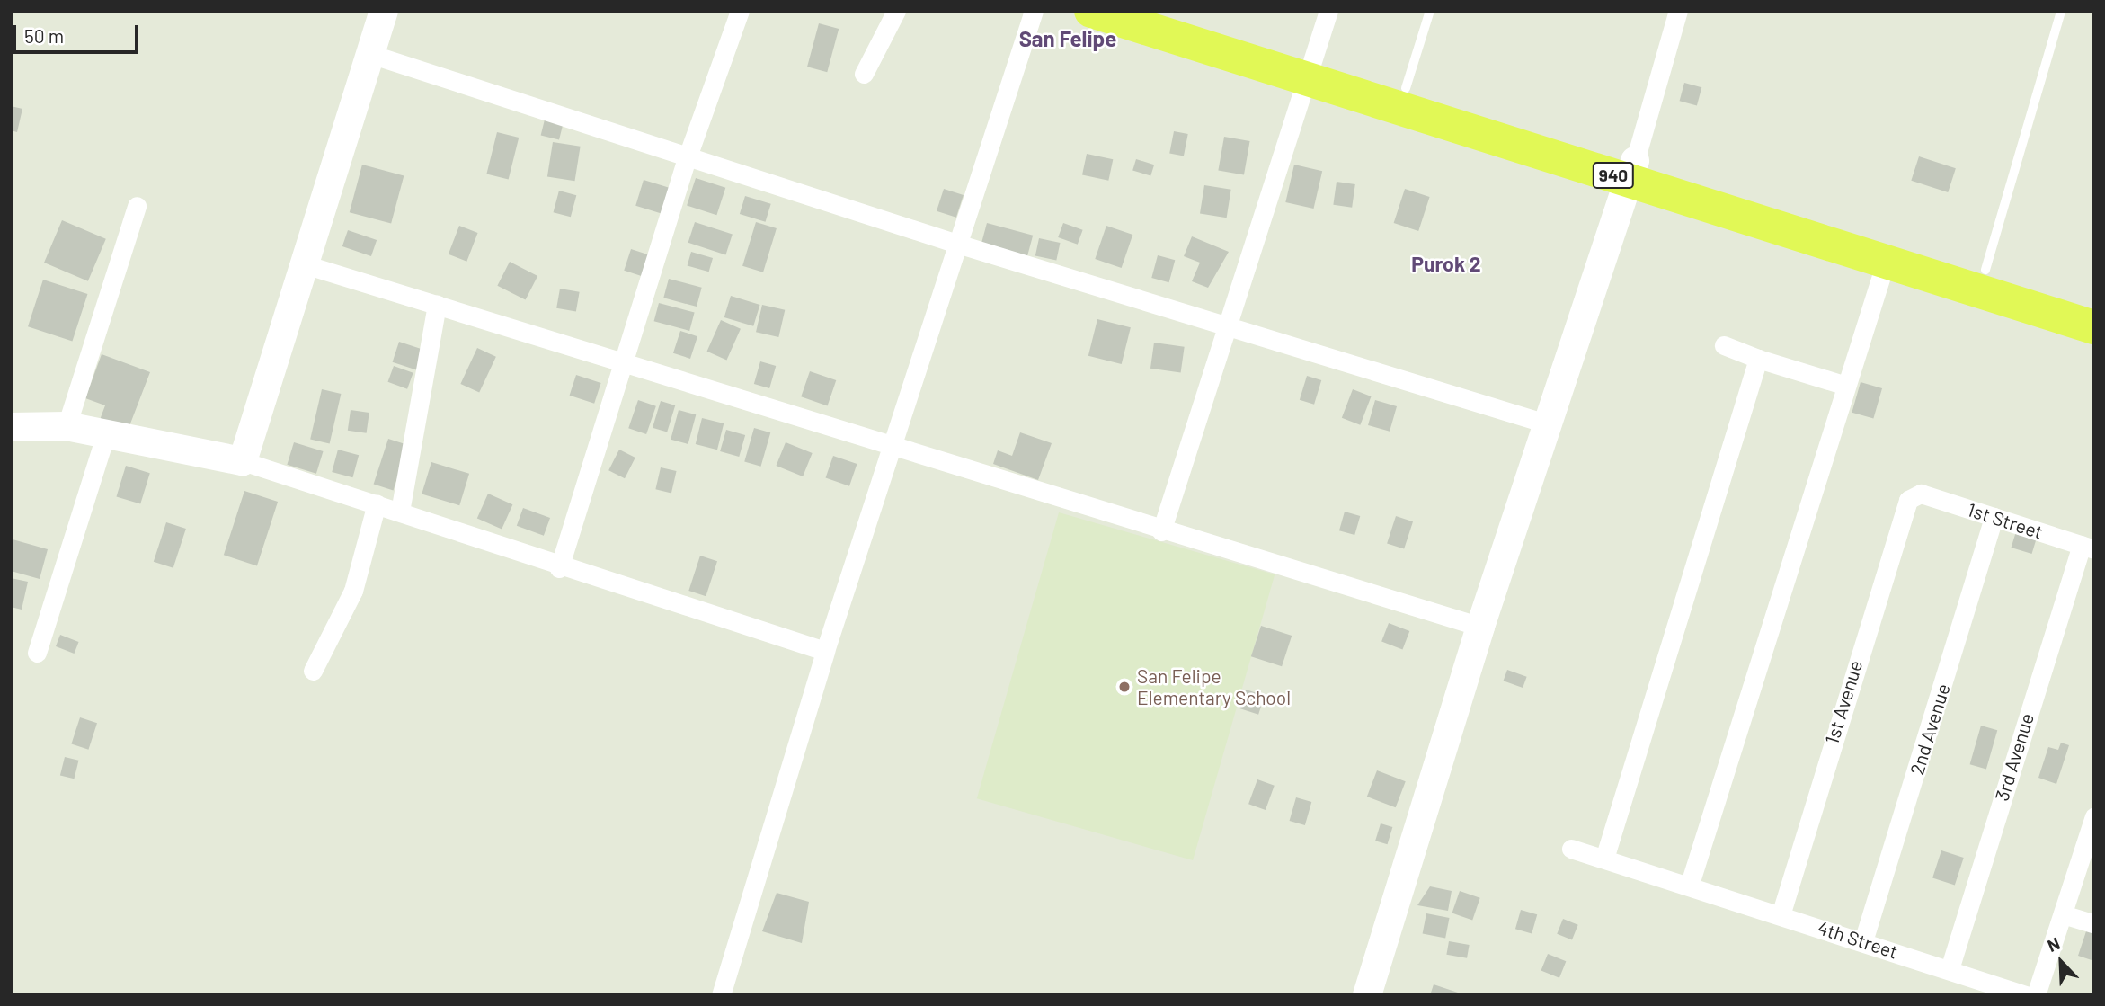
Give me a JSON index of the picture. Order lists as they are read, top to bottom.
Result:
{
  "streets": {
    "highway": ["940"],
    "street": [
      "1st Street",
      "1st Avenue",
      "2nd Avenue",
      "3rd Avenue",
      "4th Street"
    ]
  },
  "crossings": [
    ["1st Street", "1st Avenue"],
    ["1st Street", "2nd Avenue"],
    ["1st Street", "3rd Avenue"],
    ["1st Avenue", "4th Street"],
    ["2nd Avenue", "4th Street"],
    ["3rd Avenue", "4th Street"]
  ],
  "districts": ["San Felipe", "Purok 2"],
  "places": ["San Felipe Elementary School"],
  "scale_bar": "50 m",
  "north": "top left"
}
